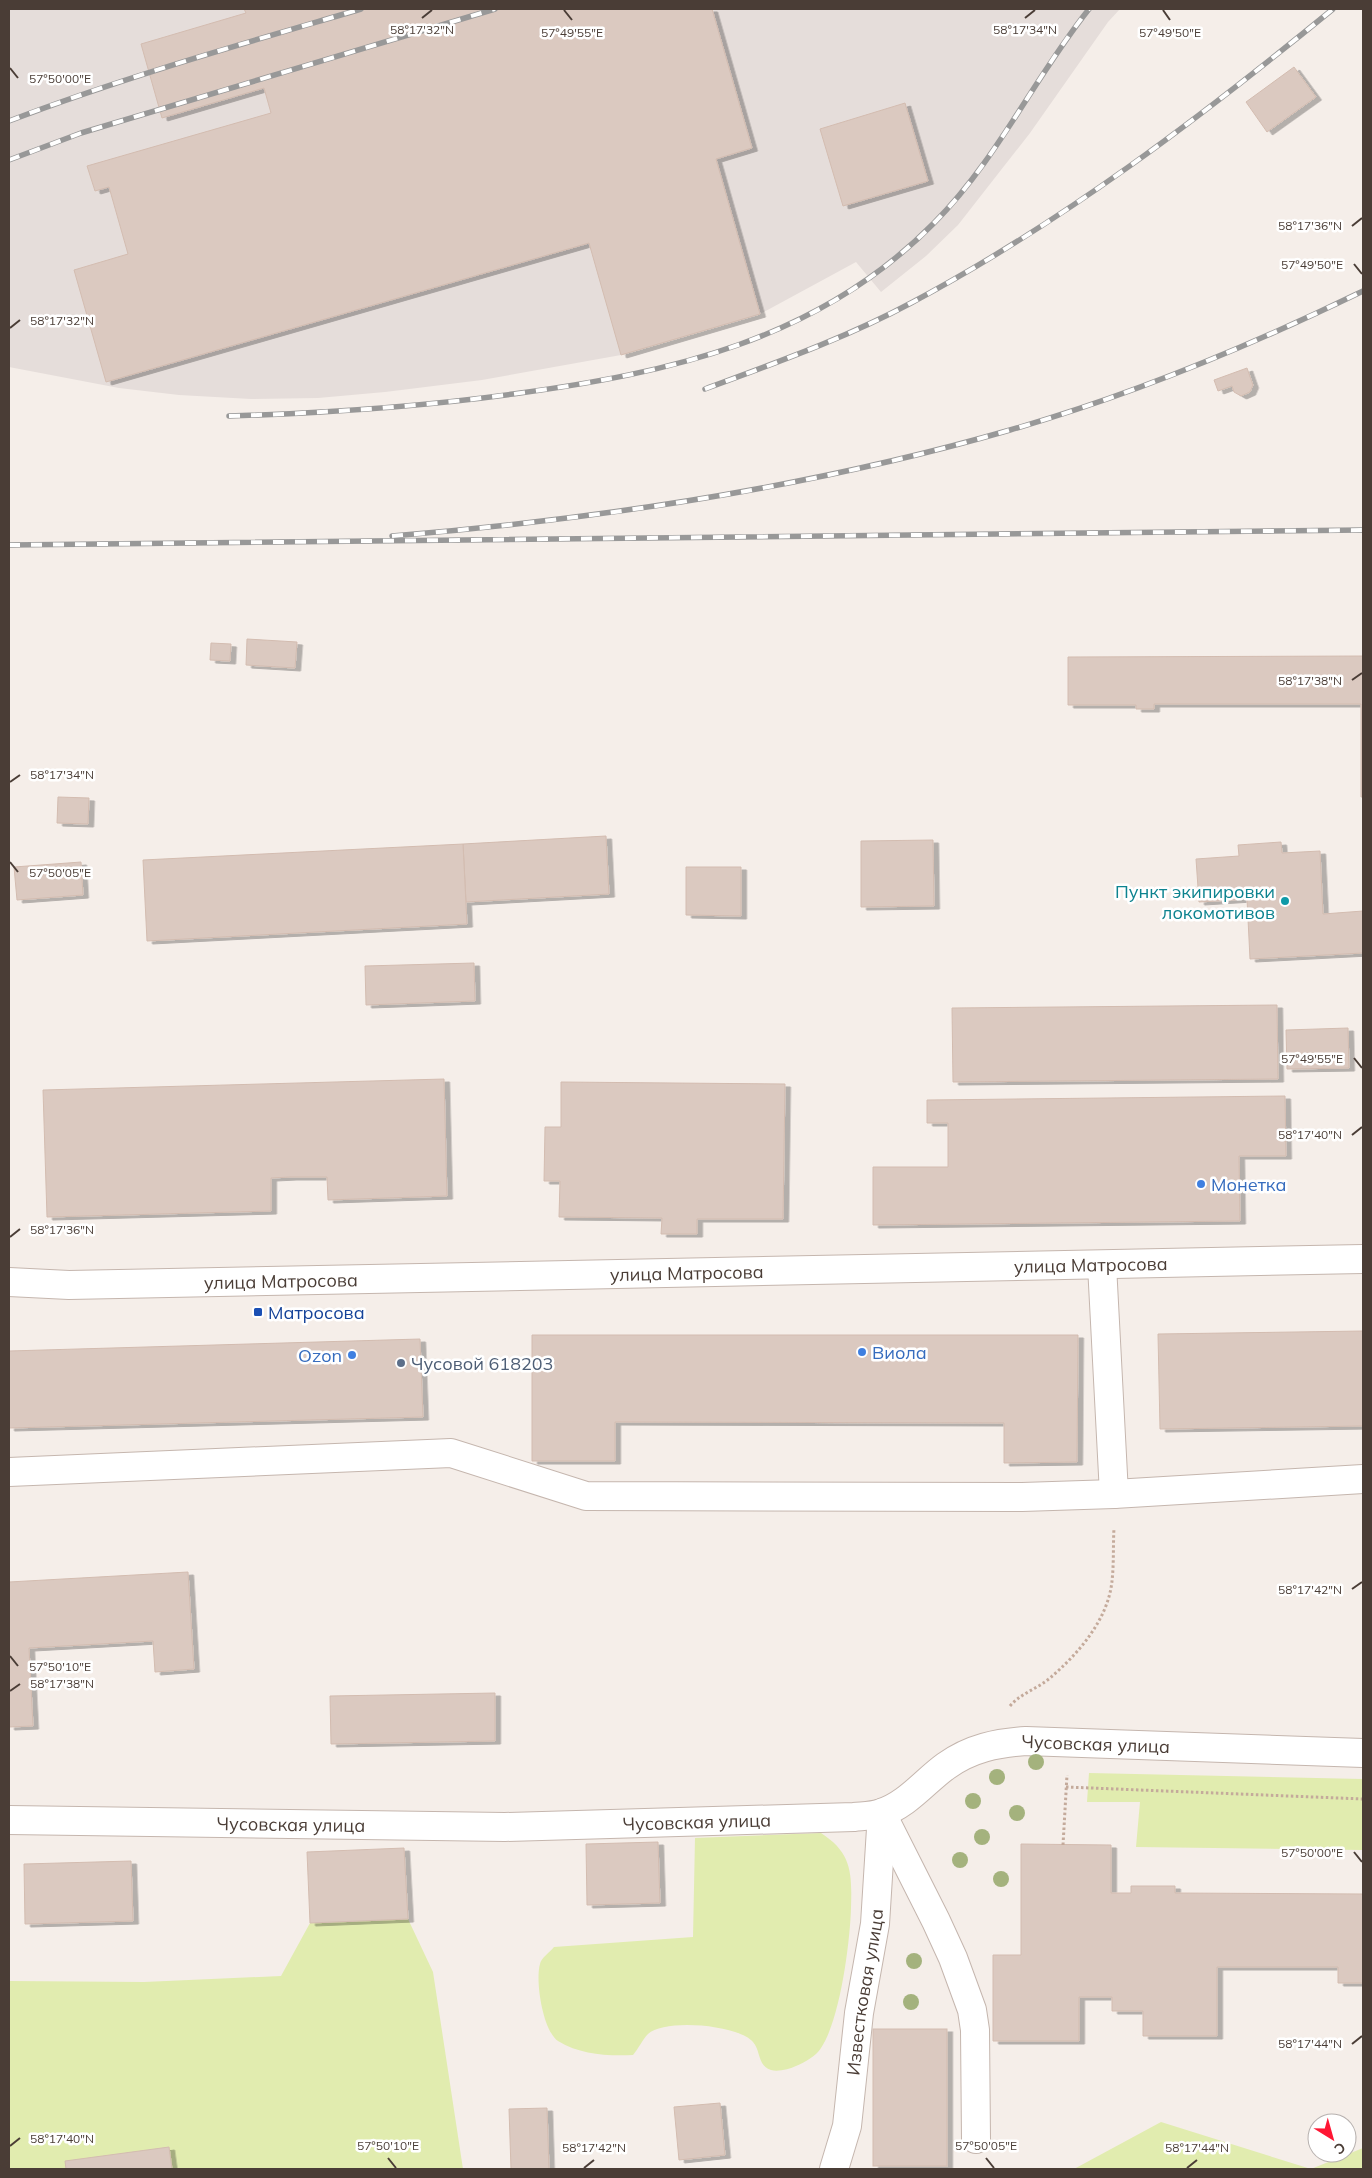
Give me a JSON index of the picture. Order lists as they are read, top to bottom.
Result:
{
  "streets": {
    "street": ["улица Матросова", "Чусовская улица", "Известковая улица"]
  },
  "crossings": [
    ["Чусовская улица", "Известковая улица"]
  ],
  "places": {
    "other": [
      "Пункт экипировки локомотивов",
      "Монетка",
      "Виола",
      "Ozon",
      "Чусовой 618203"
    ],
    "transit": ["Матросова"]
  },
  "north": "bottom right",
  "coordinates": [
    "58°17'32\"N",
    "58°17'34\"N",
    "57°49'55\"E",
    "57°49'50\"E",
    "57°50'00\"E",
    "58°17'36\"N",
    "58°17'38\"N",
    "57°50'05\"E",
    "58°17'40\"N",
    "58°17'42\"N",
    "57°50'10\"E",
    "58°17'44\"N"
  ]
}
